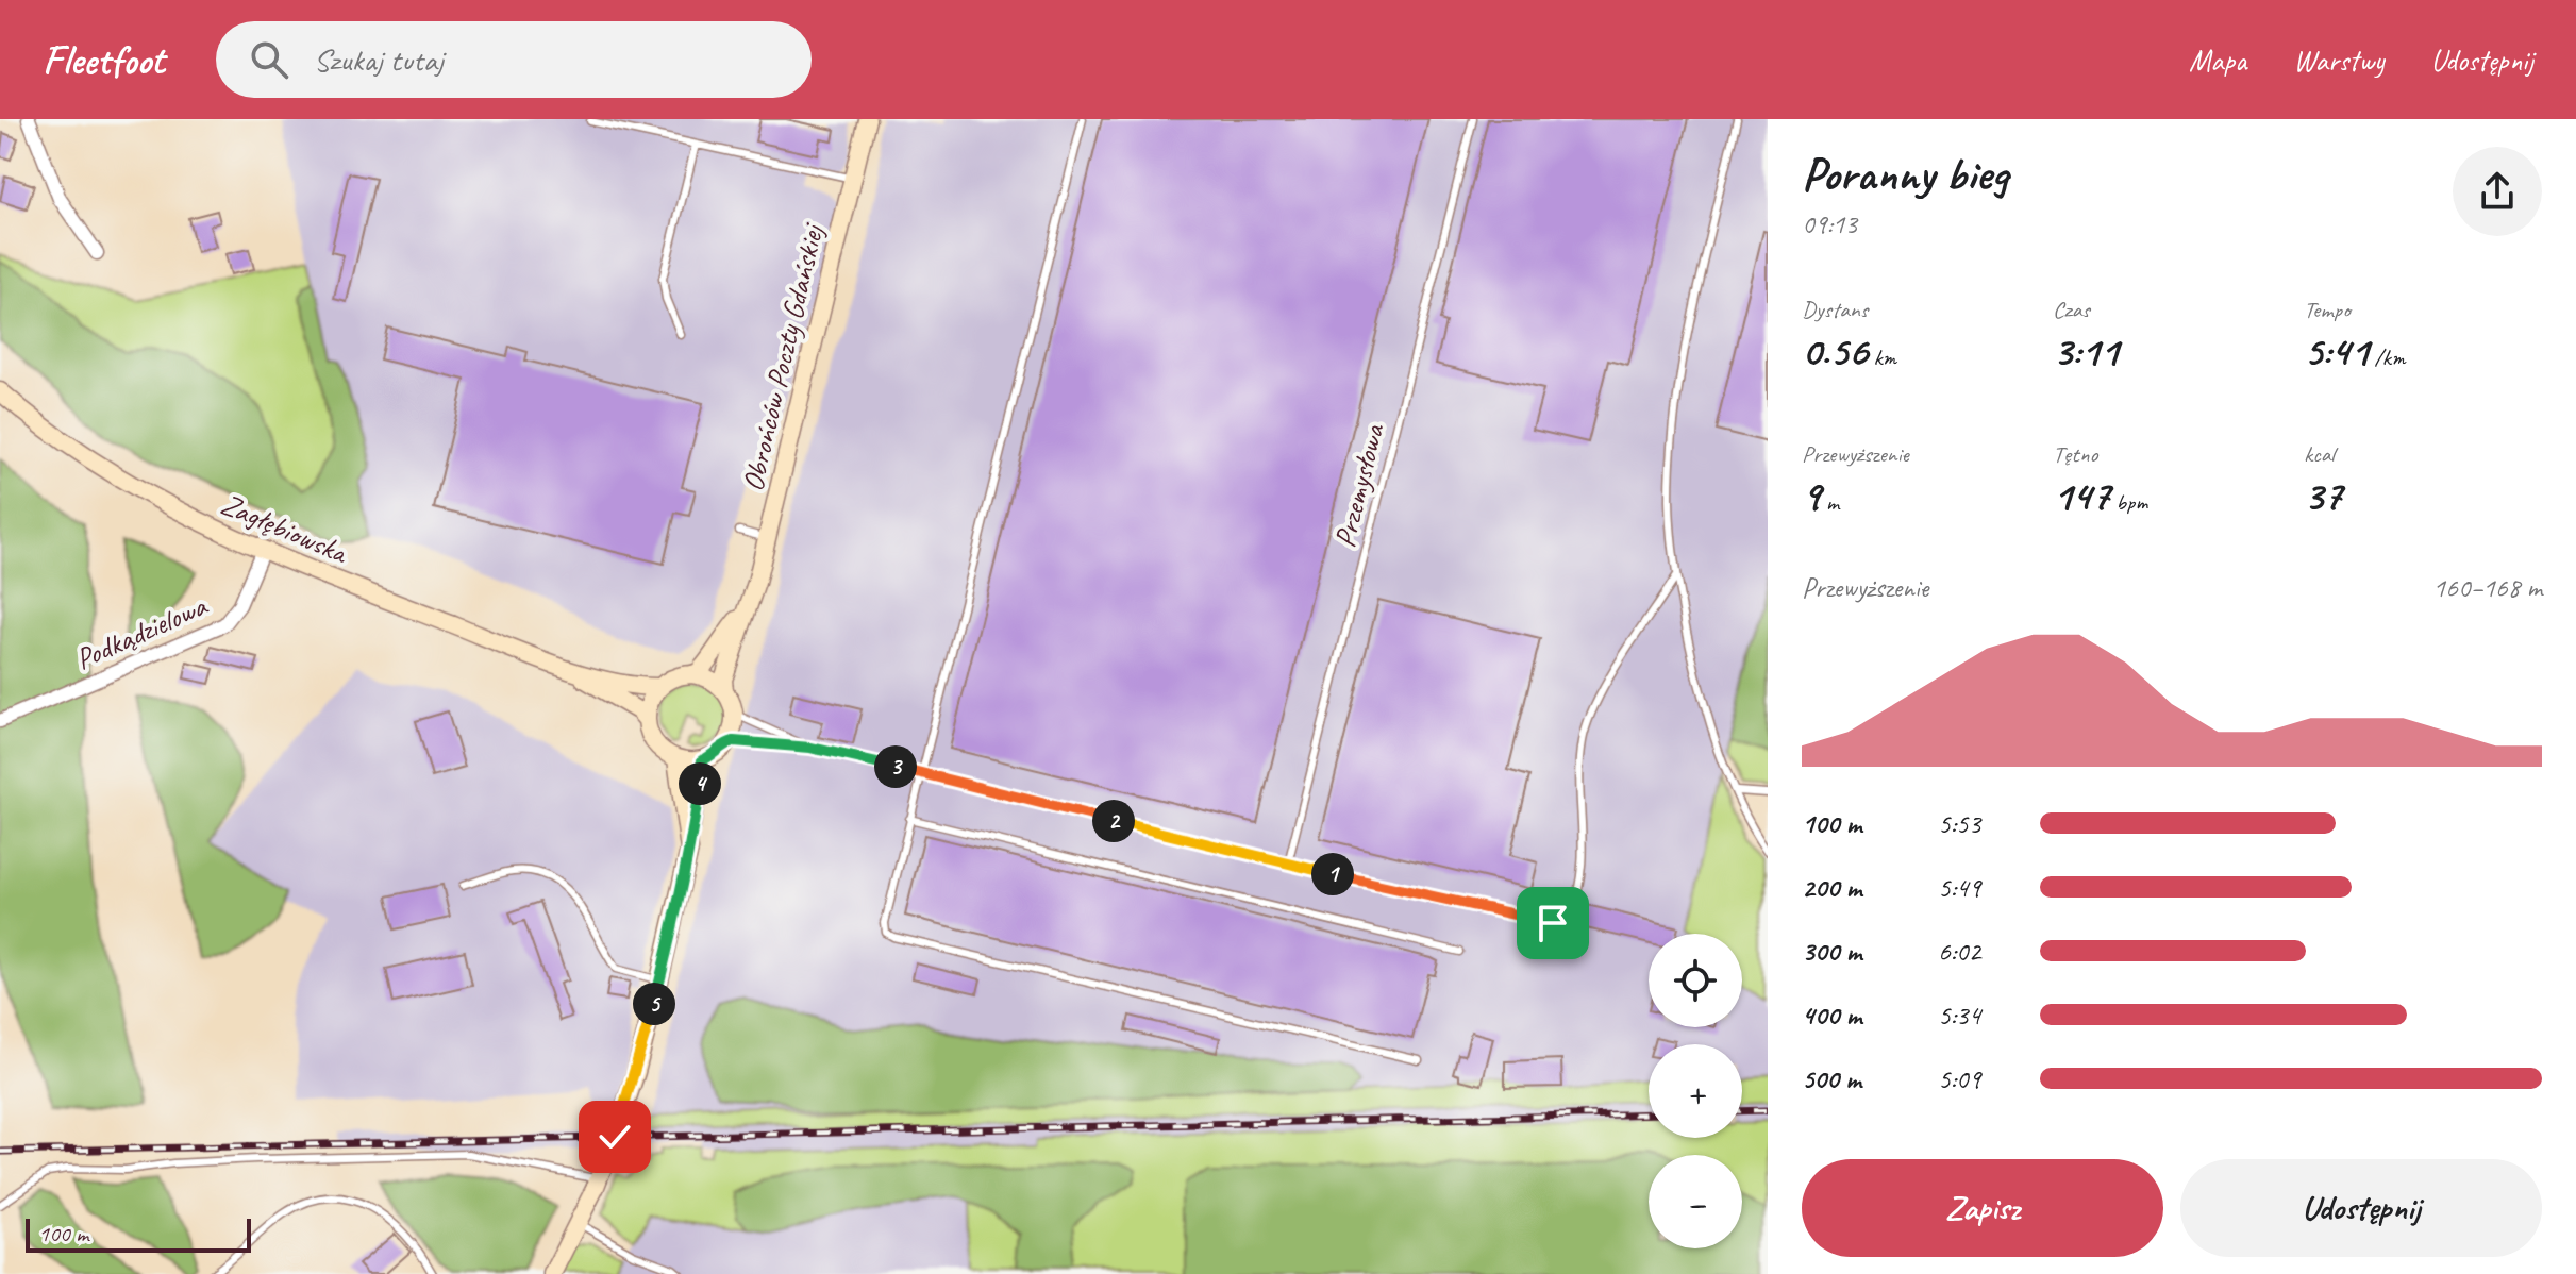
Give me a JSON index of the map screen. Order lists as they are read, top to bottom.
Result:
{
  "streets": {
    "main road": ["Obrońców Poczty Gdańskiej", "Zagłębiowska"],
    "street": ["Podkądzielowa"],
    "lane": ["Przemysłowa"]
  },
  "crossings": [
    ["Obrońców Poczty Gdańskiej", "Zagłębiowska"],
    ["Zagłębiowska", "Podkądzielowa"]
  ],
  "scale_bar": "100 m",
  "page": {
    "header": "Fleetfoot",
    "search": "Szukaj tutaj",
    "nav": ["Mapa", "Warstwy", "Udostępnij"],
    "heading": ["Poranny bieg", "09:13"],
    "stats": [
      ["Dystans", "0.56 km"],
      ["Czas", "3:11"],
      ["Tempo", "5:41 /km"],
      ["Przewyższenie", "9 m"],
      ["Tętno", "147 bpm"],
      ["kcal", "37"]
    ],
    "chart": ["Przewyższenie", "160–168 m"],
    "pins": [
      "3",
      "4",
      "2",
      "1",
      "5"
    ],
    "list": [
      {
        "name": "100 m",
        "note": "5:53"
      },
      {
        "name": "200 m",
        "note": "5:49"
      },
      {
        "name": "300 m",
        "note": "6:02"
      },
      {
        "name": "400 m",
        "note": "5:34"
      },
      {
        "name": "500 m",
        "note": "5:09"
      }
    ],
    "map_buttons": ["+", "−"],
    "buttons": ["Zapisz", "Udostępnij"],
    "scale": "100 m"
  }
}
